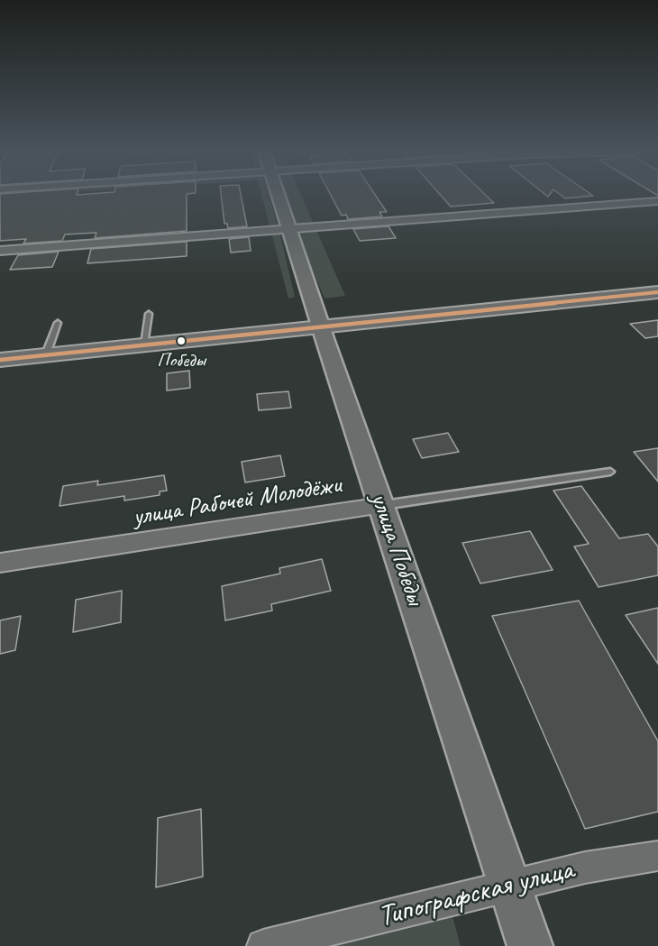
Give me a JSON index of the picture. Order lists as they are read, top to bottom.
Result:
{
  "streets": {
    "main road": ["улица Победы"],
    "street": ["улица Рабочей Молодёжи", "Типографская улица"]
  },
  "crossings": [
    ["улица Рабочей Молодёжи", "улица Победы"],
    ["улица Победы", "Типографская улица"]
  ],
  "places": ["Победы"]
}
